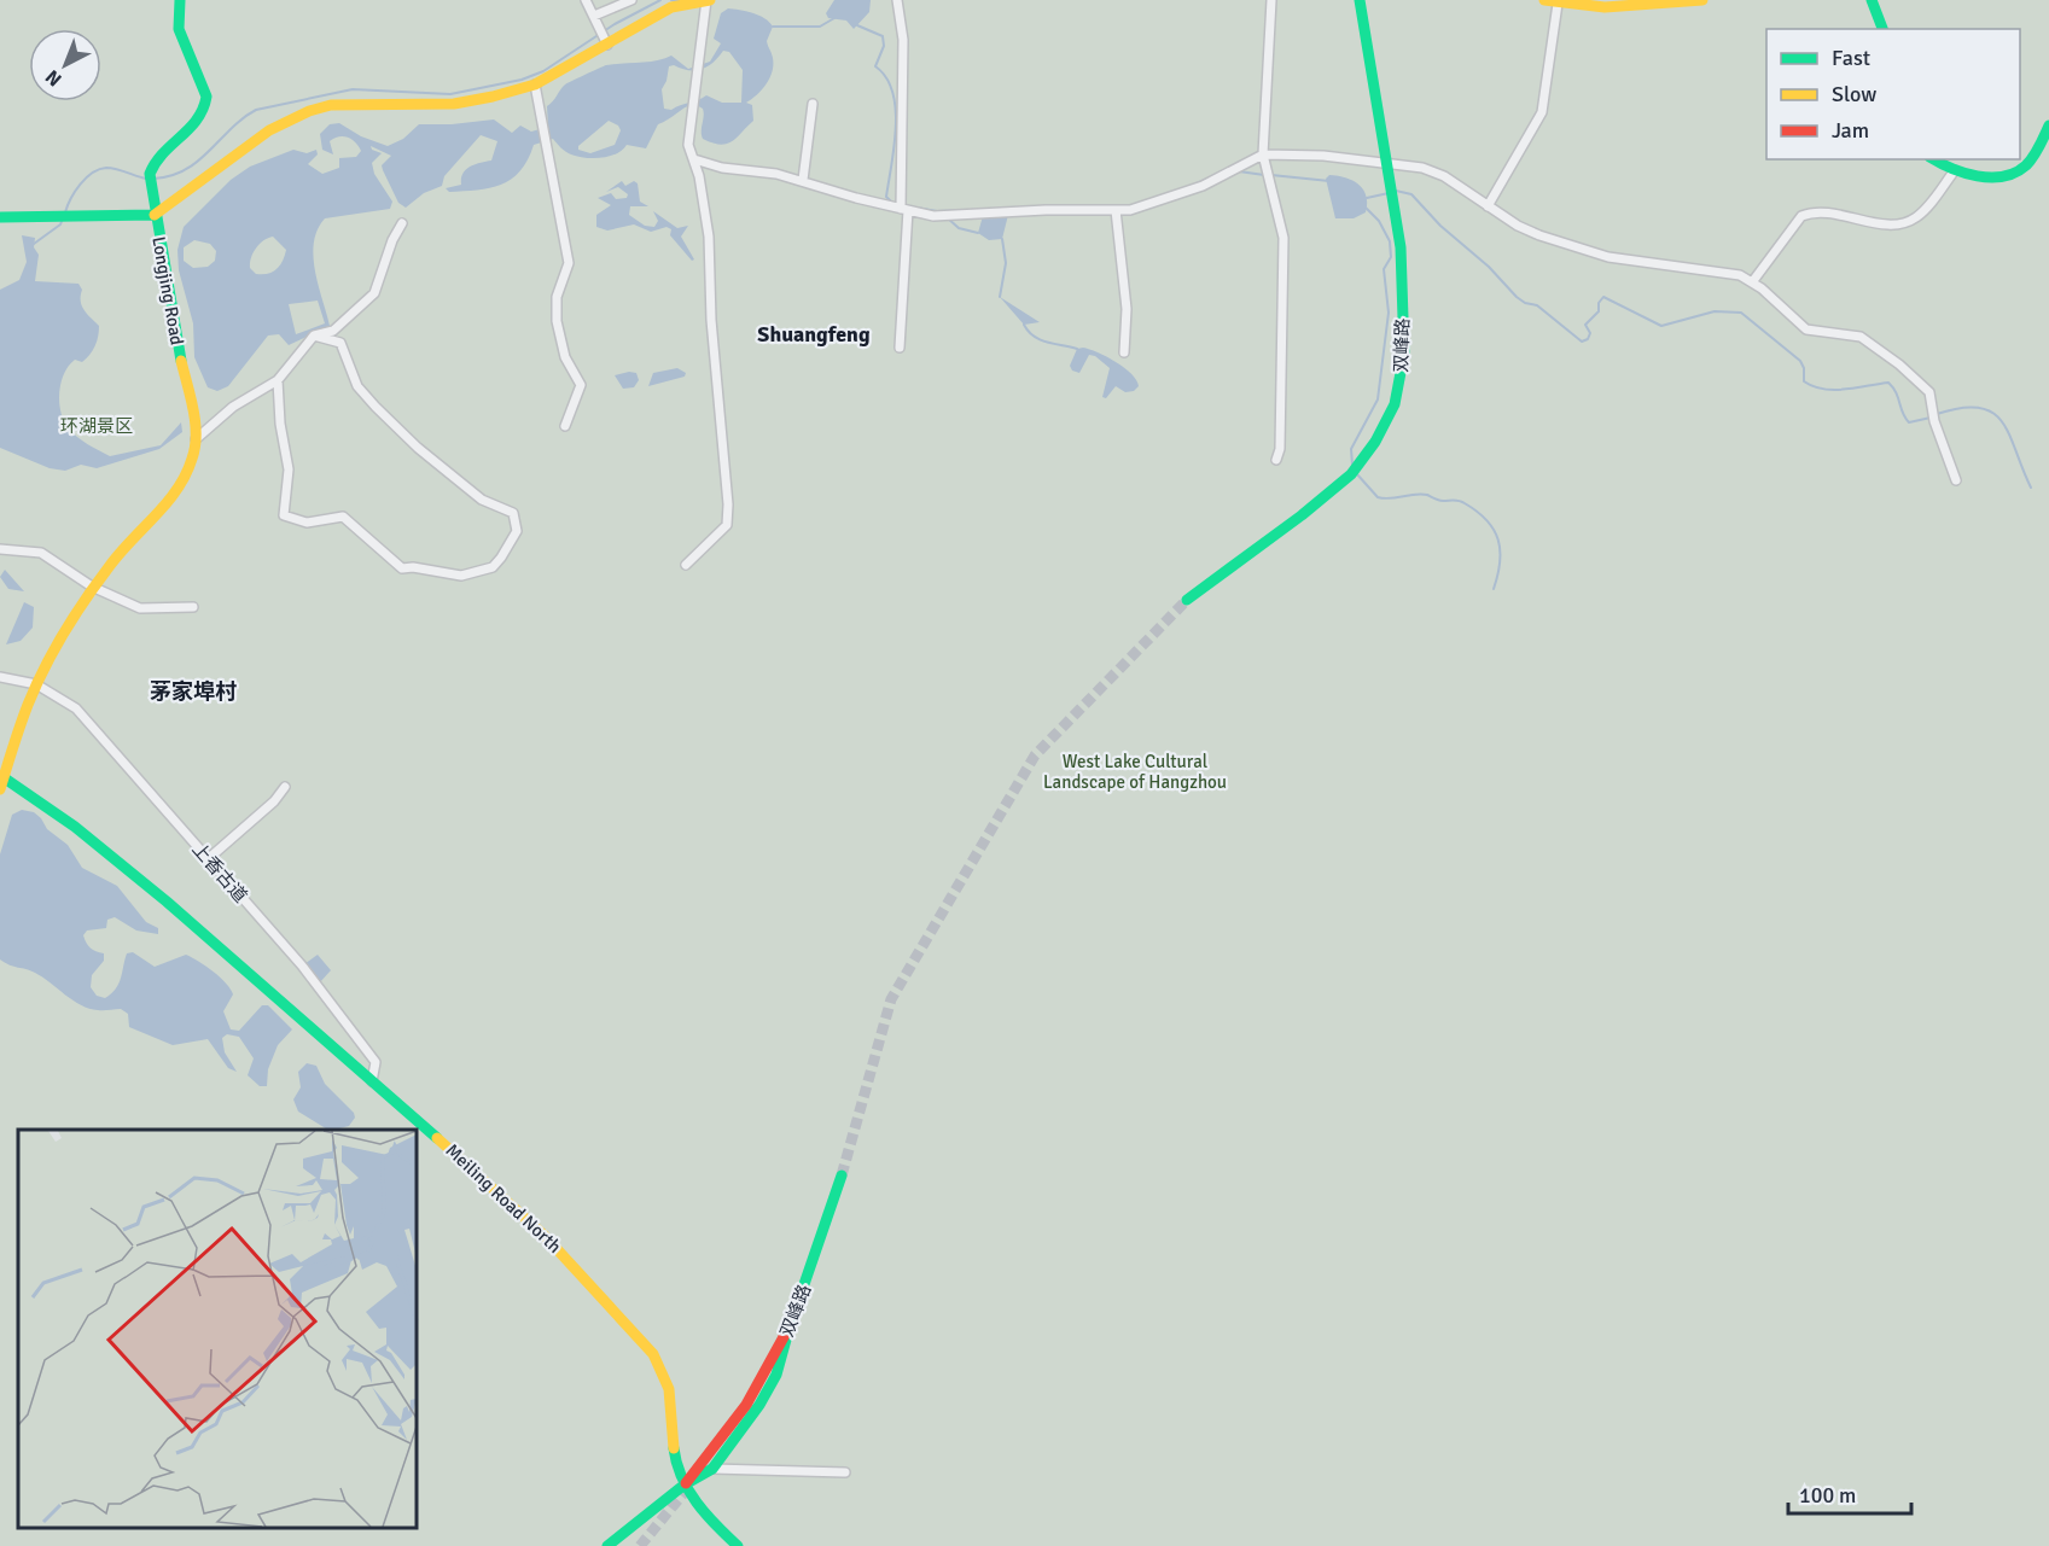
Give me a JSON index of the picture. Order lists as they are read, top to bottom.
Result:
{
  "streets": {
    "street": [
      "Longjing Road",
      "双峰路",
      "上香古道",
      "Meiling Road North"
    ]
  },
  "crossings": [
    ["Longjing Road", "上香古道"],
    ["Longjing Road", "Meiling Road North"],
    ["上香古道", "Meiling Road North"]
  ],
  "districts": ["Shuangfeng", "茅家埠村"],
  "parks": ["环湖景区", "West Lake Cultural Landscape of Hangzhou"],
  "legend": ["Fast", "Slow", "Jam"],
  "scale_bar": "100 m",
  "north": "bottom left"
}
